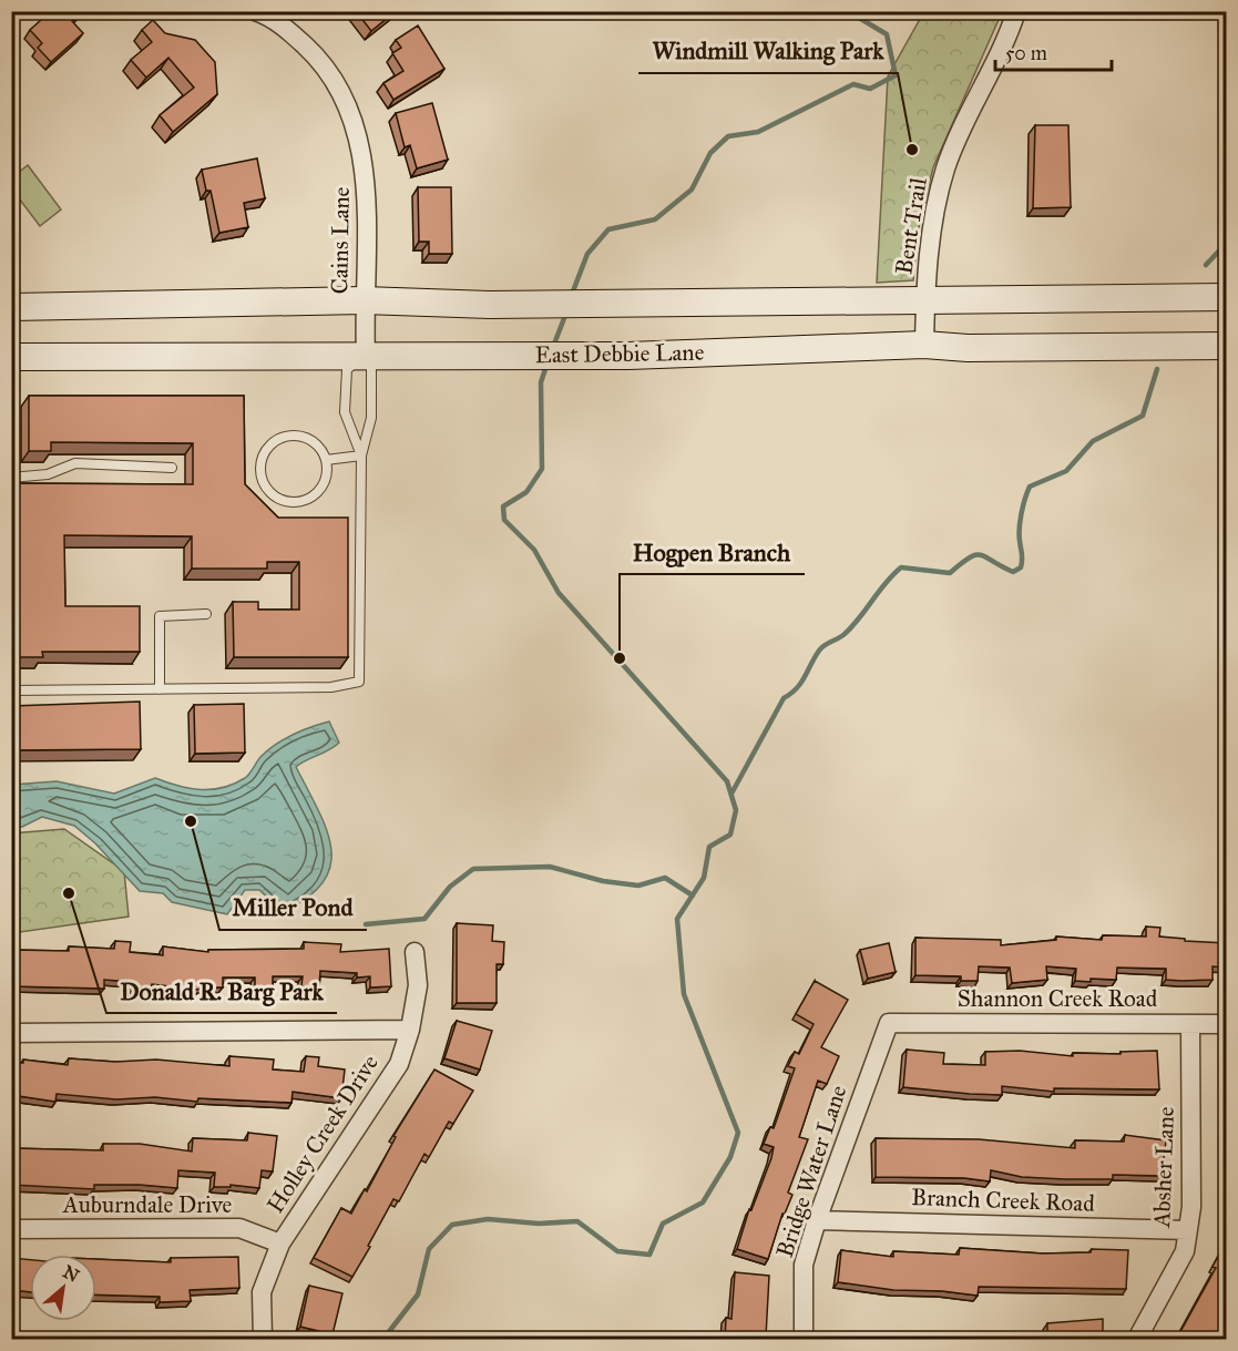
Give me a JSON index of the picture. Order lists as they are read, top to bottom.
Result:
{
  "streets": {
    "main road": ["East Debbie Lane"],
    "street": [
      "Bent Trail",
      "Cains Lane",
      "Shannon Creek Road",
      "Holley Creek Drive",
      "Absher Lane",
      "Bridge Water Lane",
      "Branch Creek Road",
      "Auburndale Drive"
    ]
  },
  "crossings": [
    ["Bent Trail", "East Debbie Lane"],
    ["Cains Lane", "East Debbie Lane"],
    ["Shannon Creek Road", "Absher Lane"],
    ["Shannon Creek Road", "Bridge Water Lane"],
    ["Holley Creek Drive", "Auburndale Drive"],
    ["Absher Lane", "Branch Creek Road"],
    ["Bridge Water Lane", "Branch Creek Road"]
  ],
  "places": [
    "Windmill Walking Park",
    "Hogpen Branch",
    "Miller Pond",
    "Donald R. Barg Park"
  ],
  "scale_bar": "50 m",
  "north": "top right"
}
